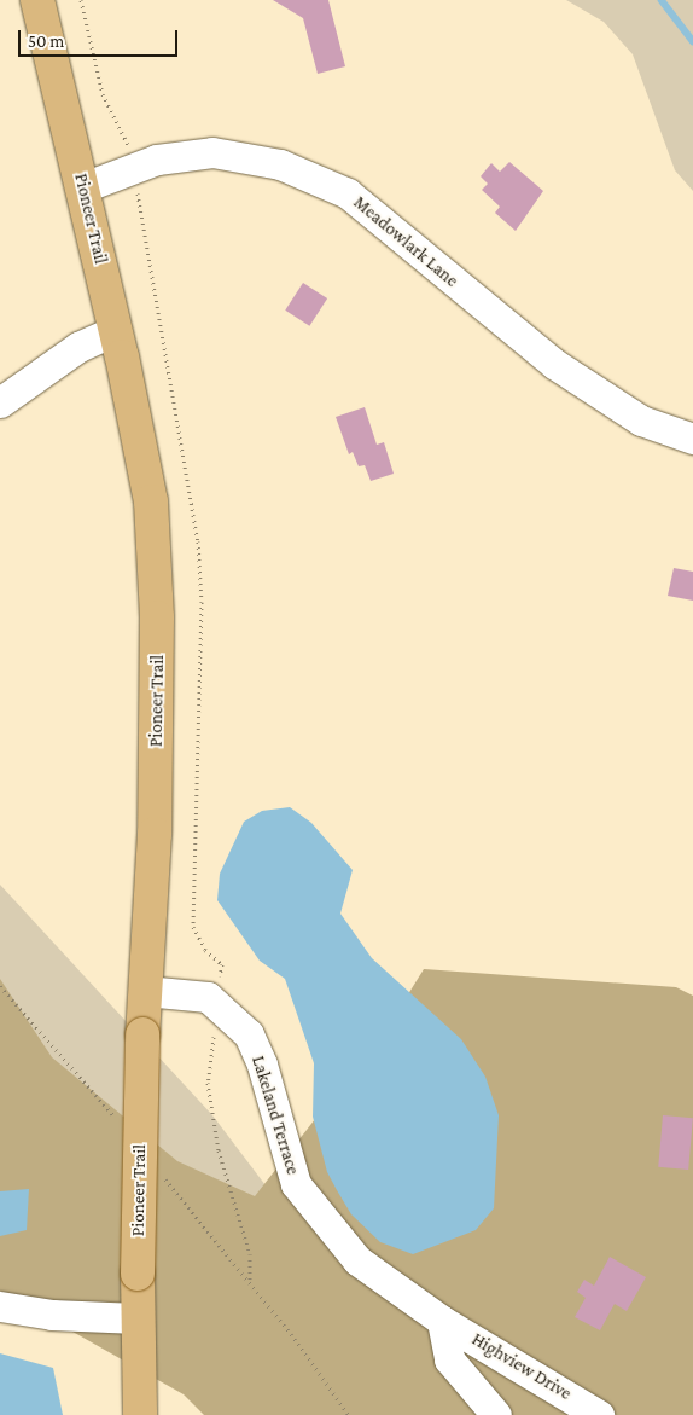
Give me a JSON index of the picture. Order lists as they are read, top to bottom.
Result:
{
  "streets": {
    "main road": ["Pioneer Trail"],
    "street": ["Meadowlark Lane", "Lakeland Terrace", "Highview Drive"]
  },
  "crossings": [
    ["Pioneer Trail", "Meadowlark Lane"],
    ["Pioneer Trail", "Lakeland Terrace"],
    ["Lakeland Terrace", "Highview Drive"]
  ],
  "scale_bar": "50 m"
}
